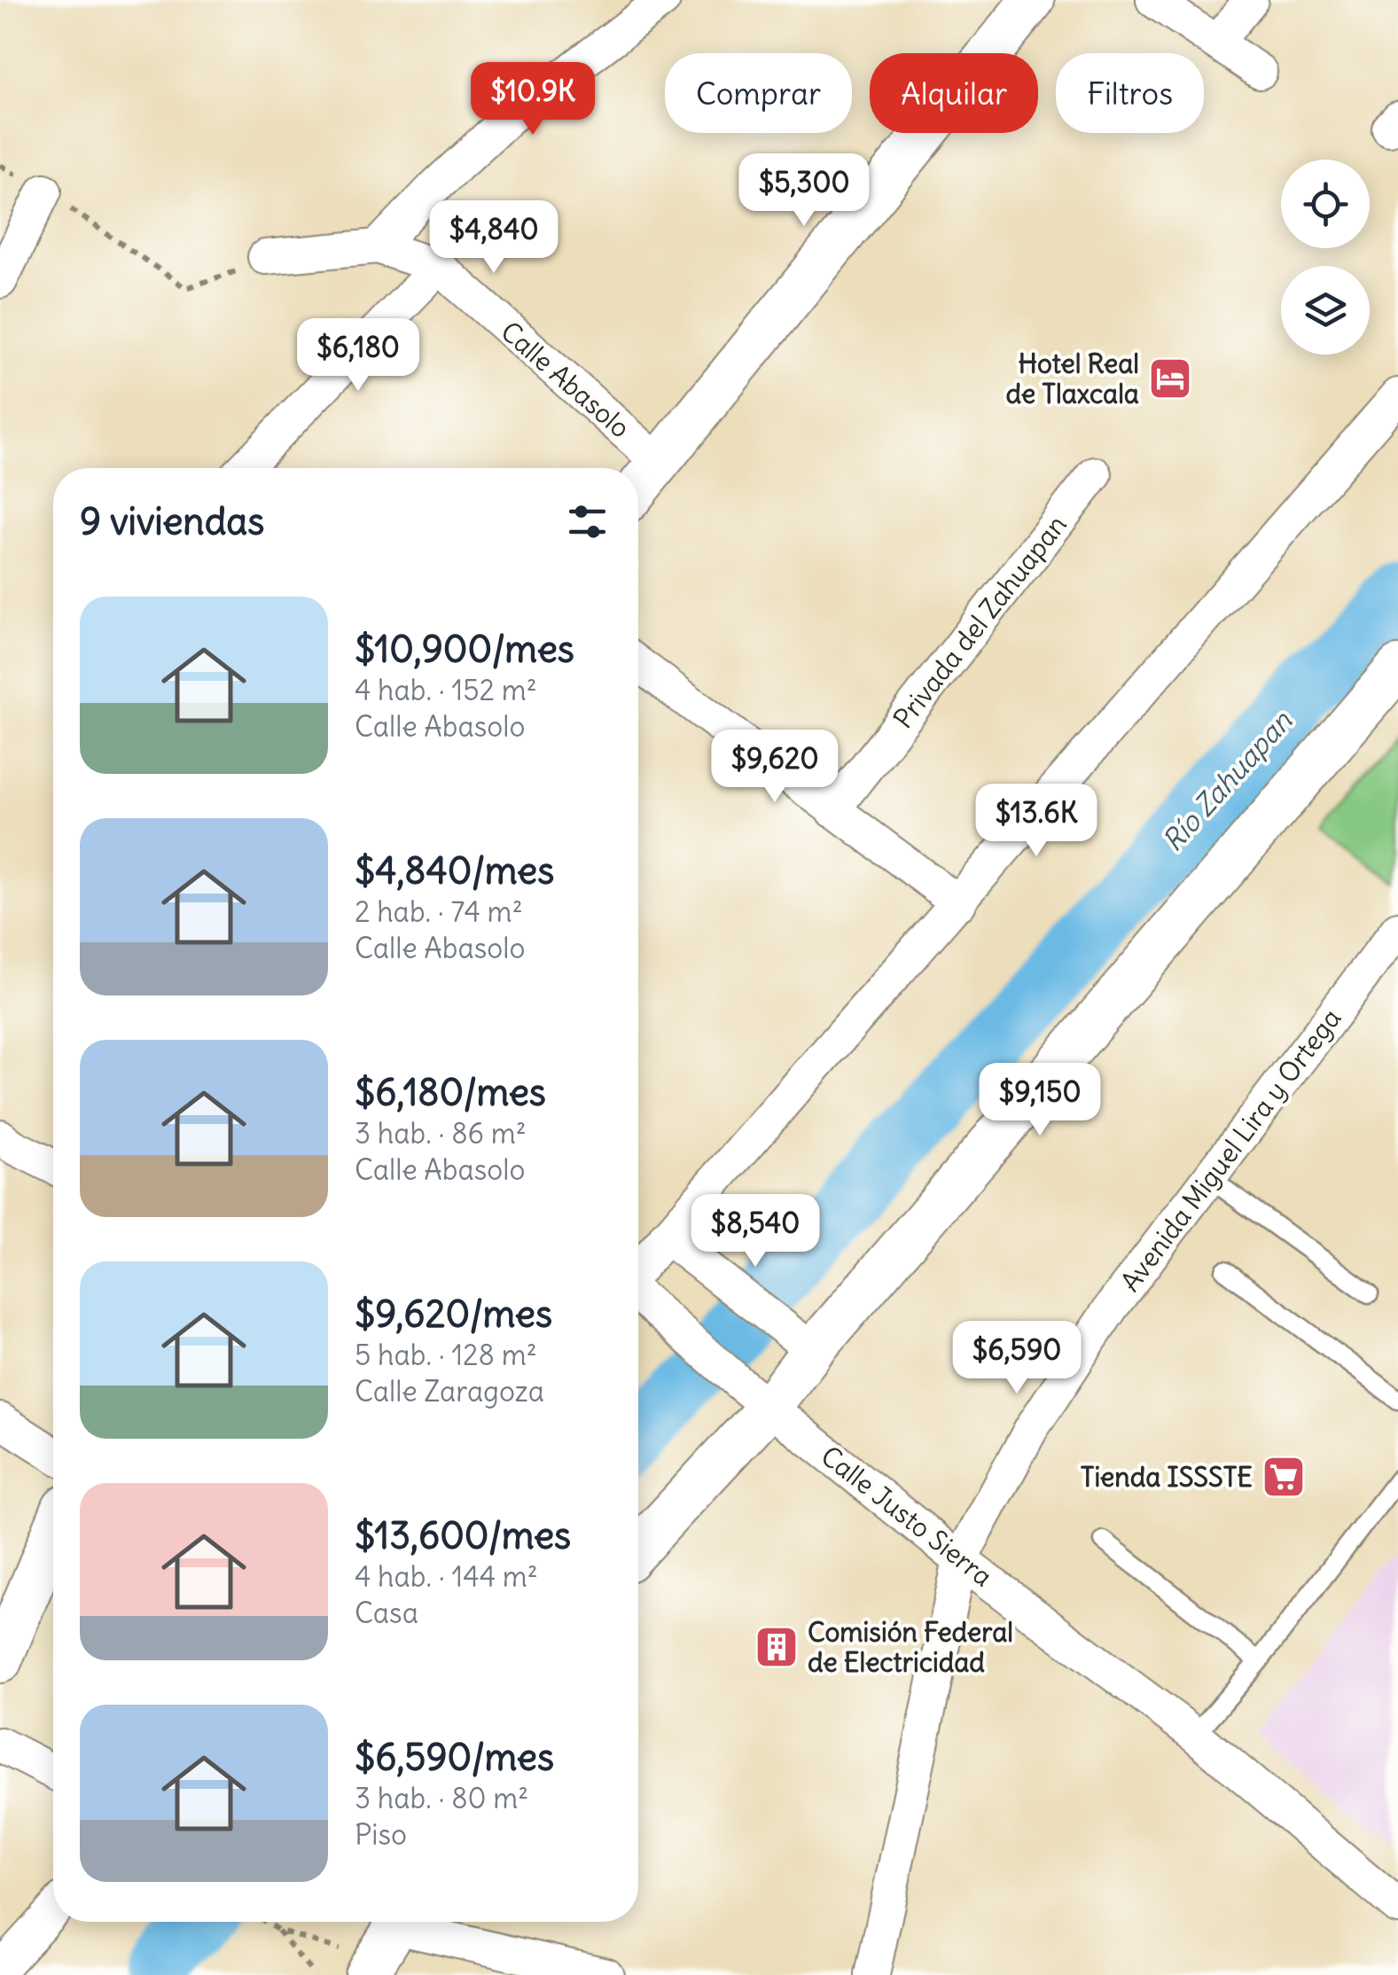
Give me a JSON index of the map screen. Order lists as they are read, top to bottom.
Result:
{
  "streets": {
    "street": [
      "Calle Abasolo",
      "Privada del Zahuapan",
      "Avenida Miguel Lira y Ortega",
      "Calle Justo Sierra"
    ]
  },
  "crossings": [
    ["Avenida Miguel Lira y Ortega", "Calle Justo Sierra"]
  ],
  "water": ["Río Zahuapan"],
  "places": {
    "hotel": ["Hotel Real de Tlaxcala"],
    "supermarket": ["Tienda ISSSTE"],
    "building": ["Comisión Federal de Electricidad"]
  },
  "page": {
    "chip": ["Comprar", "Alquilar", "Filtros"],
    "price": [
      "$10.9K",
      "$5,300",
      "$4,840",
      "$6,180",
      "$9,620",
      "$13.6K",
      "$9,150",
      "$8,540",
      "$6,590"
    ],
    "heading": "9 viviendas",
    "list": [
      {
        "name": "$10,900/mes",
        "note": "4 hab. · 152 m² · Calle Abasolo"
      },
      {
        "name": "$4,840/mes",
        "note": "2 hab. · 74 m² · Calle Abasolo"
      },
      {
        "name": "$6,180/mes",
        "note": "3 hab. · 86 m² · Calle Abasolo"
      },
      {
        "name": "$9,620/mes",
        "note": "5 hab. · 128 m² · Calle Zaragoza"
      },
      {
        "name": "$13,600/mes",
        "note": "4 hab. · 144 m² · Casa"
      },
      {
        "name": "$6,590/mes",
        "note": "3 hab. · 80 m² · Piso"
      }
    ]
  }
}
